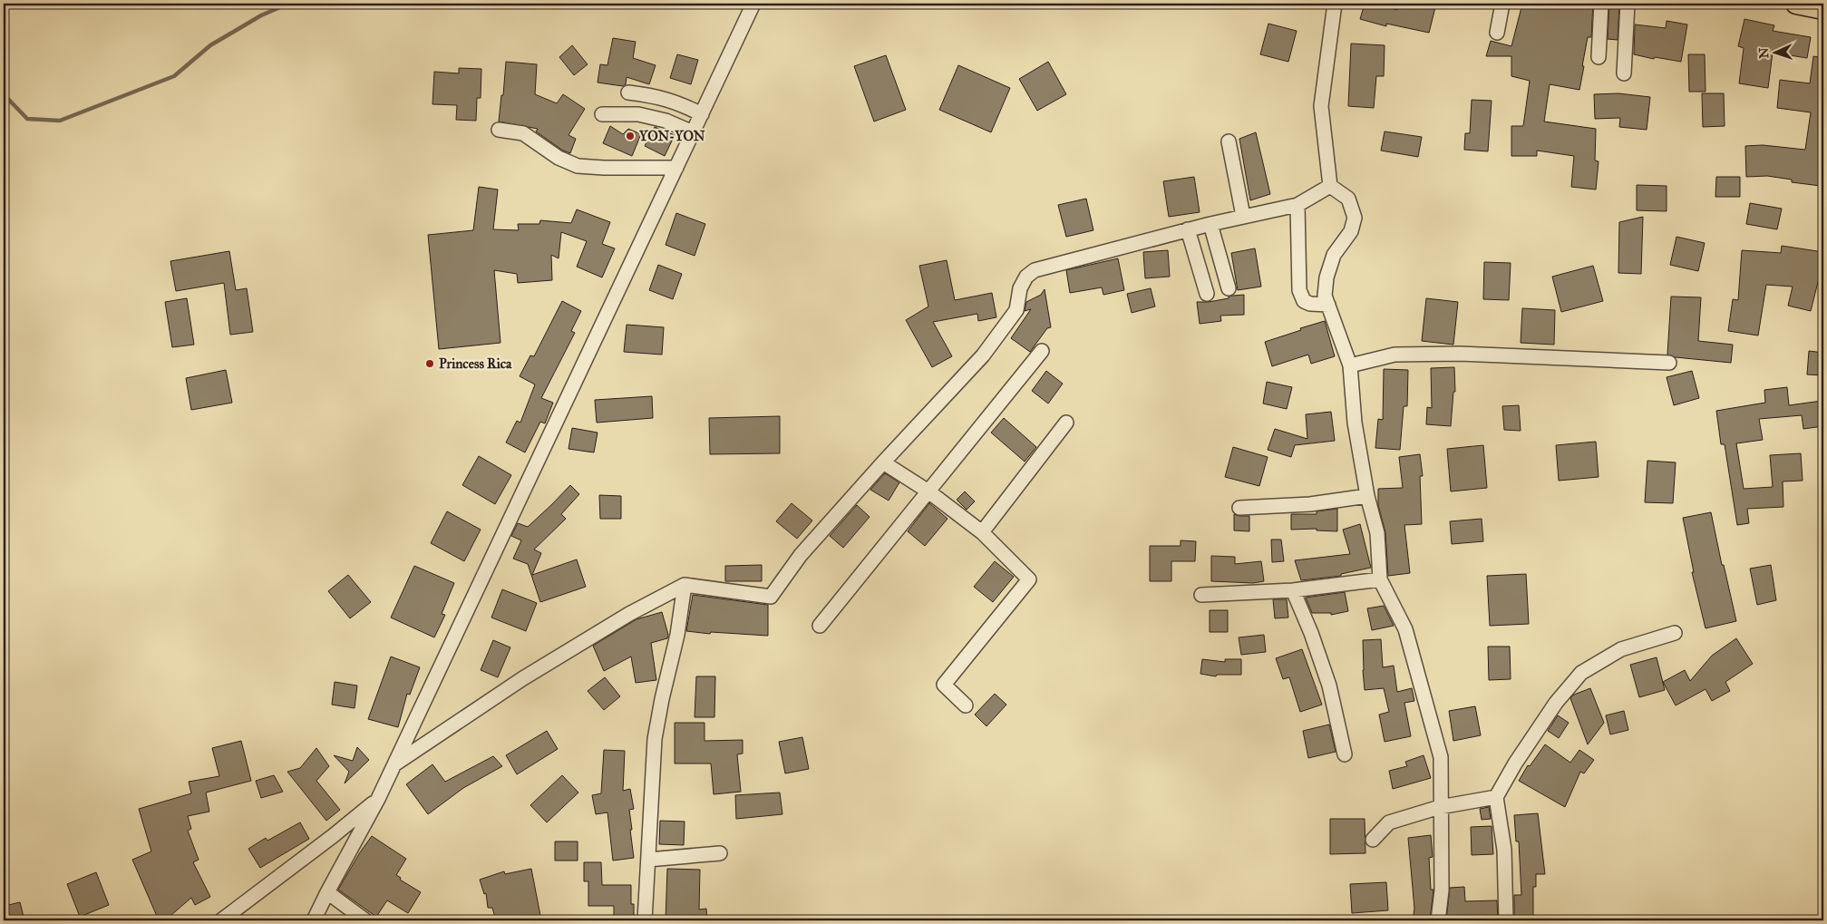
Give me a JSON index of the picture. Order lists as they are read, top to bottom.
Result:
{
  "places": ["YON-YON", "Princess Rica"],
  "north": "left"
}
